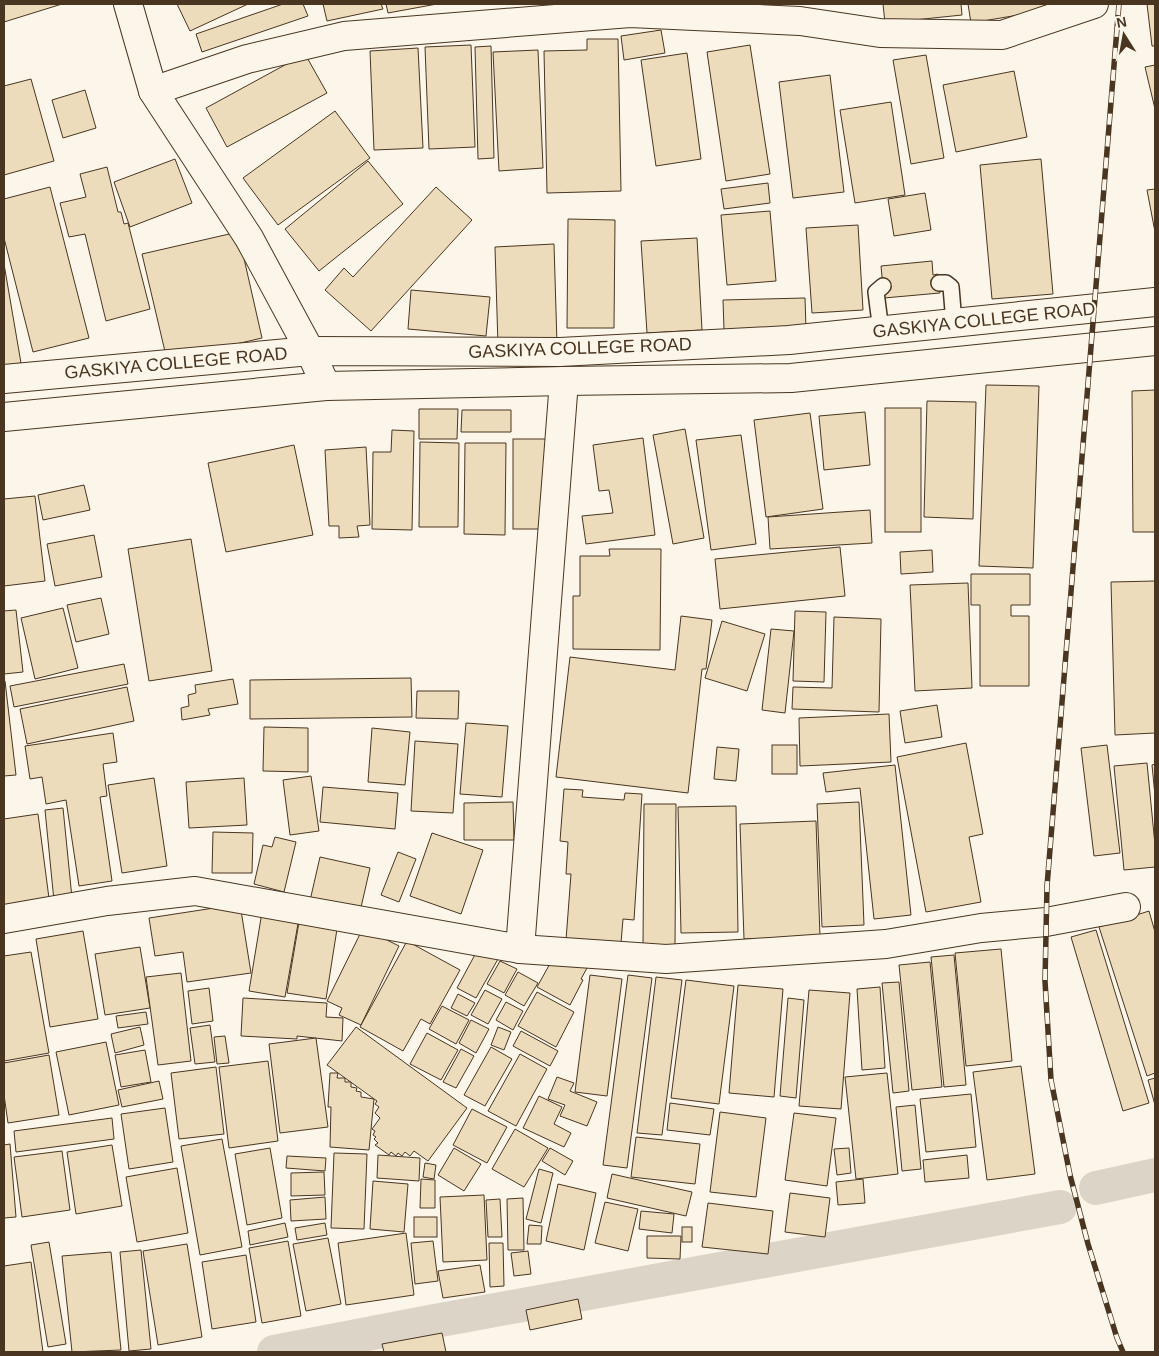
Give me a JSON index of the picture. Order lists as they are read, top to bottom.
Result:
{
  "streets": {
    "street": ["GASKIYA COLLEGE ROAD"]
  },
  "north": "top"
}
